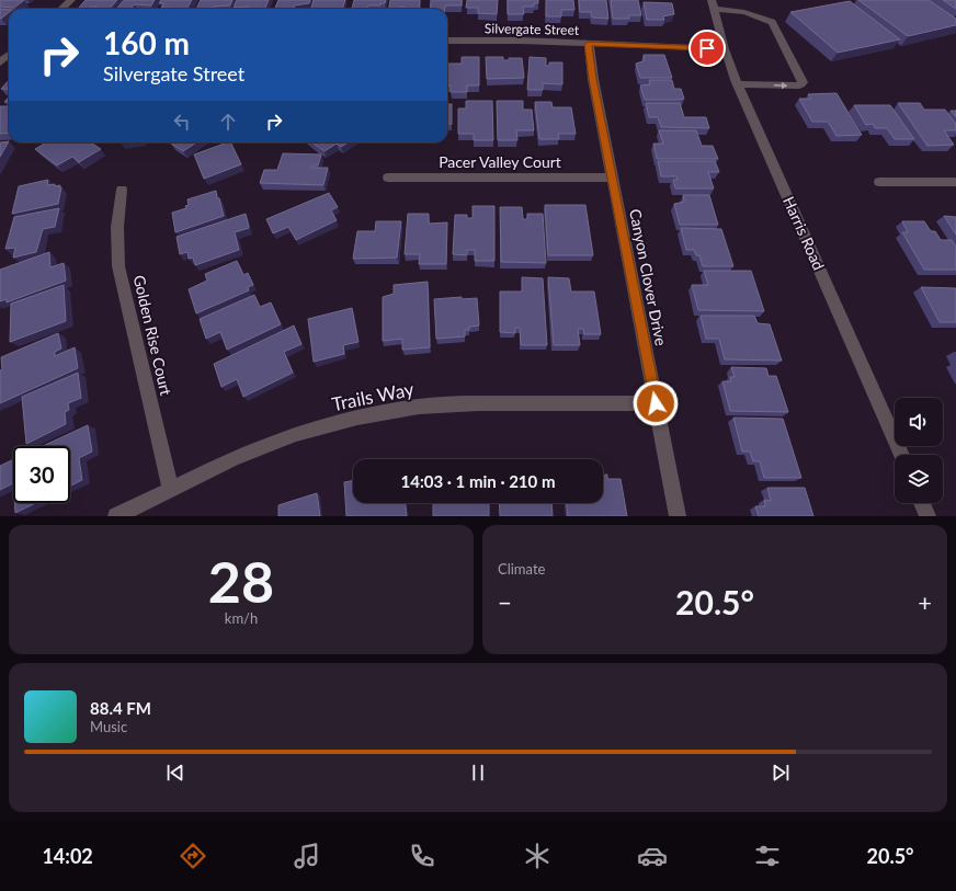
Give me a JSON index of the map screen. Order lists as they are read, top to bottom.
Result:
{
  "streets": {
    "street": [
      "Silvergate Street",
      "Pacer Valley Court",
      "Harris Road",
      "Canyon Clover Drive",
      "Golden Rise Court",
      "Trails Way"
    ]
  },
  "crossings": [
    ["Silvergate Street", "Harris Road"],
    ["Silvergate Street", "Canyon Clover Drive"],
    ["Pacer Valley Court", "Canyon Clover Drive"],
    ["Canyon Clover Drive", "Trails Way"],
    ["Golden Rise Court", "Trails Way"]
  ],
  "page": {
    "turn": ["160 m", "Silvergate Street"],
    "limit": "30",
    "trip": "14:03 · 1 min · 210 m",
    "tile": [
      ["28", "km/h"],
      "Climate"
    ],
    "heat": ["−", "20.5°", "+"],
    "song": ["88.4 FM", "Music"],
    "tabs": ["14:02", "20.5°"]
  }
}
